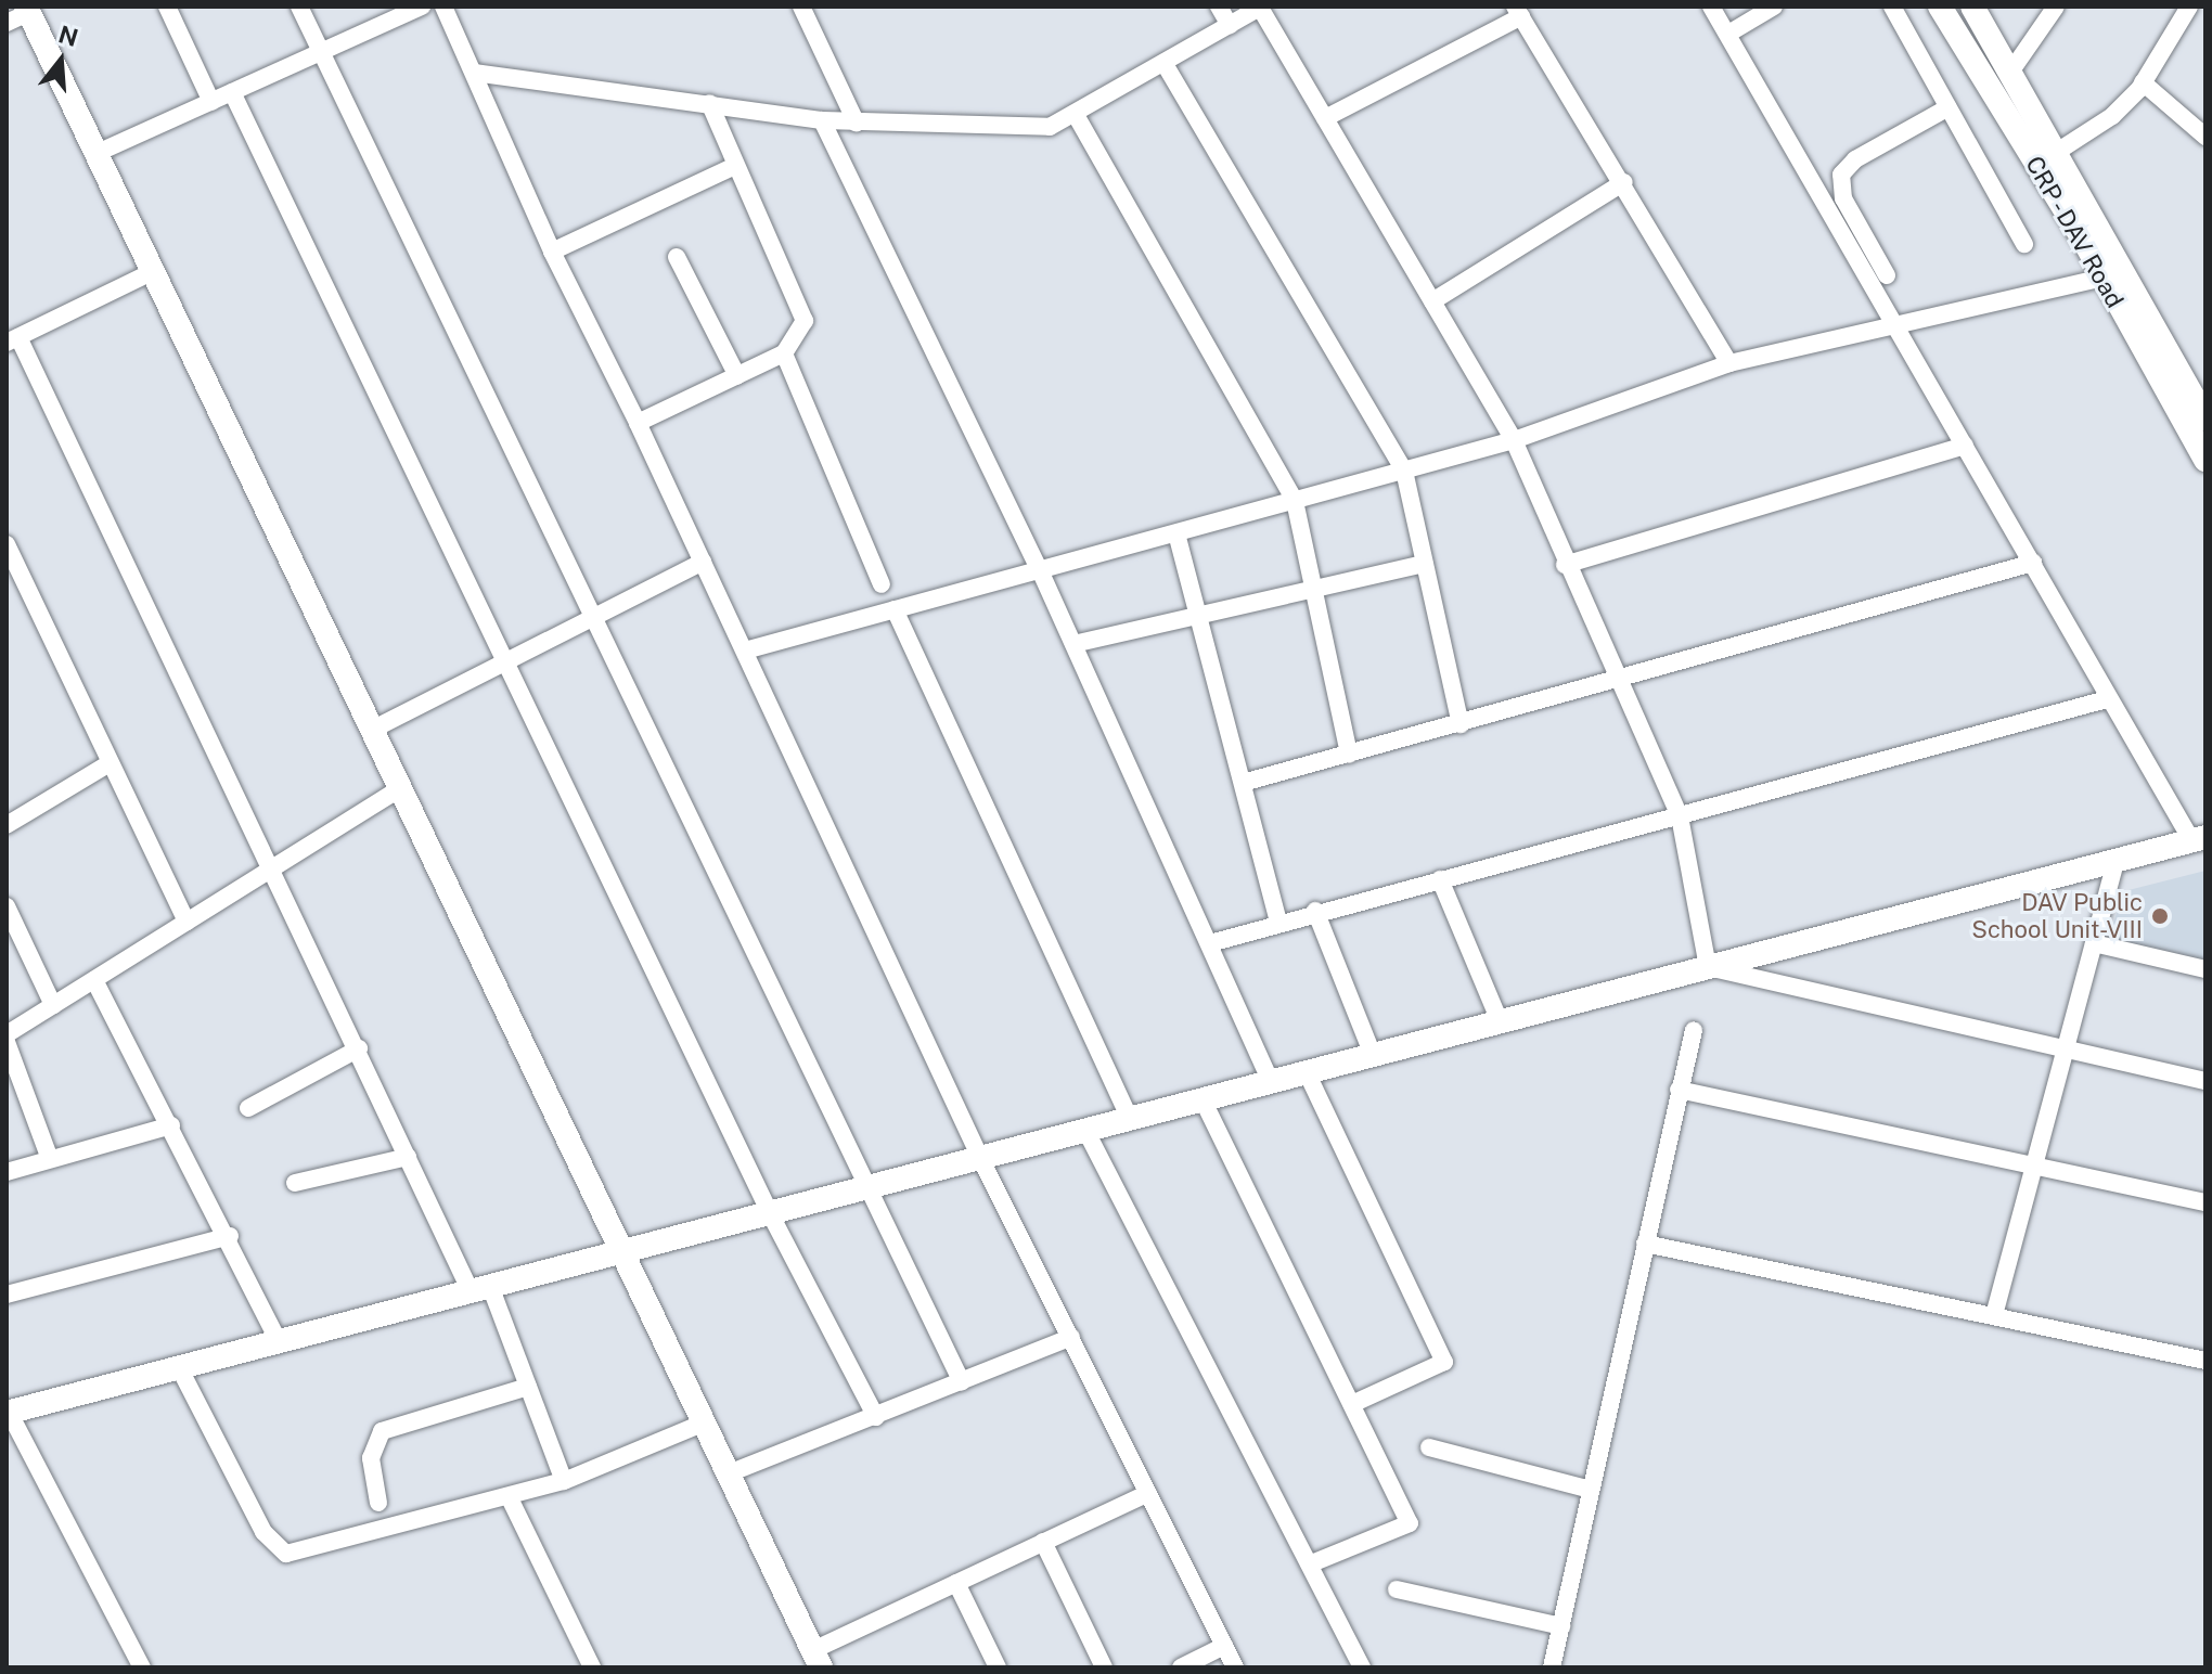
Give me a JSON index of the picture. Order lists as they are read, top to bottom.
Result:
{
  "streets": {
    "street": ["CRP - DAV Road"]
  },
  "places": ["DAV Public School Unit-VIII"],
  "north": "top"
}
